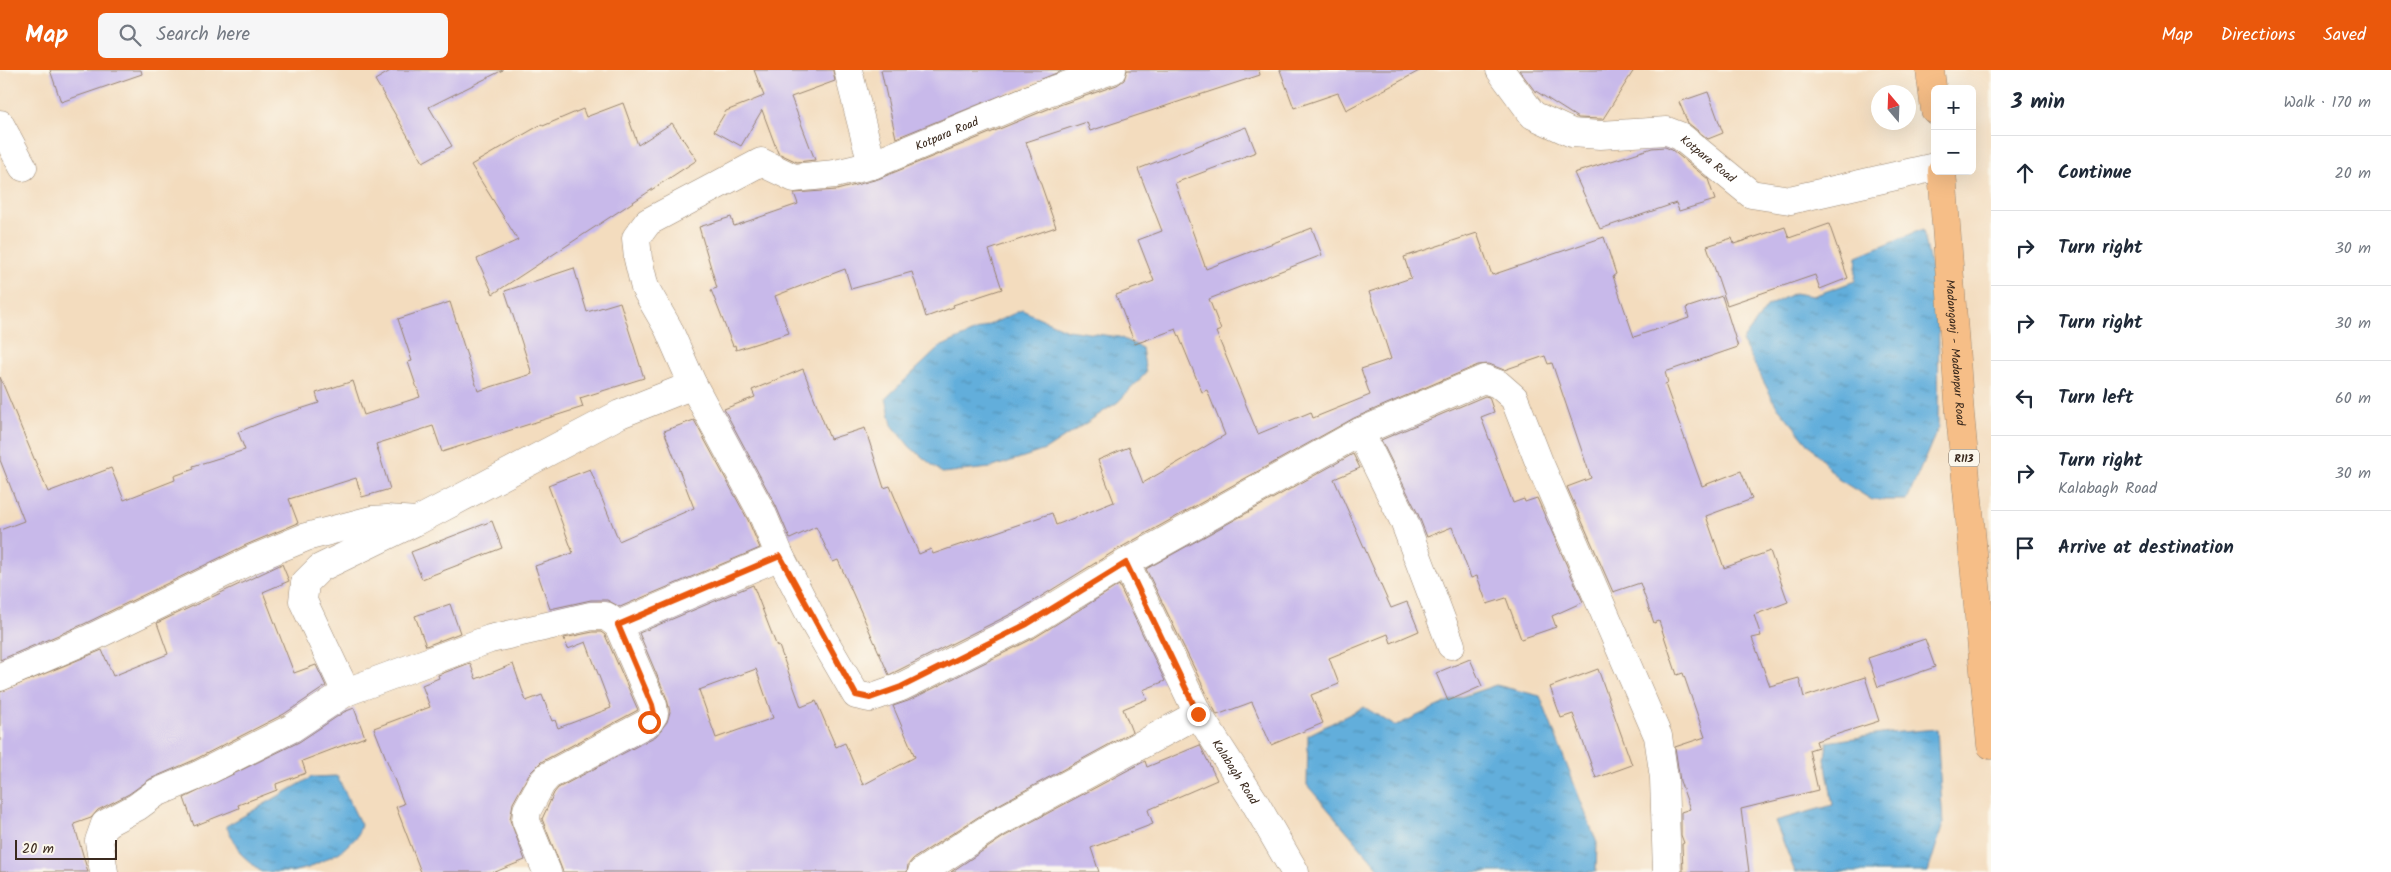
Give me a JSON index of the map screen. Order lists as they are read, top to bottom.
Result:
{
  "streets": {
    "main road": ["Madanganj - Madanpur Road", "R113"],
    "street": ["Kotpara Road", "Kalabagh Road"]
  },
  "scale_bar": "20 m",
  "north": "top",
  "page": {
    "header": "Map",
    "search": "Search here",
    "nav": ["Map", "Directions", "Saved"],
    "heading": ["3 min", "Walk · 170 m"],
    "map_buttons": ["+", "−"],
    "list": [
      ["Continue", "20 m"],
      ["Turn right", "30 m"],
      ["Turn right", "30 m"],
      ["Turn left", "60 m"],
      ["Turn right", "Kalabagh Road", "30 m"],
      "Arrive at destination"
    ],
    "scale": "20 m"
  }
}
